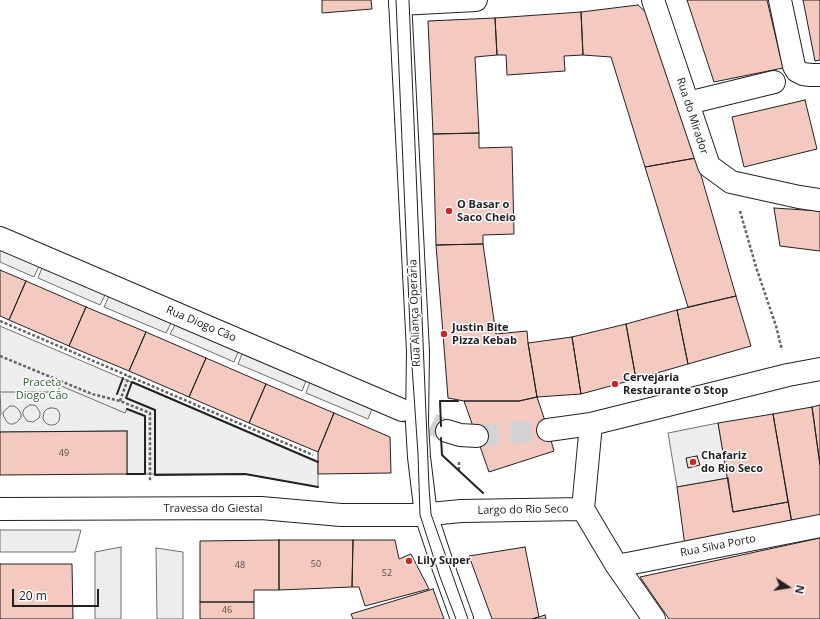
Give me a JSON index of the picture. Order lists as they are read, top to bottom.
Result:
{
  "streets": {
    "street": [
      "Rua do Mirador",
      "Rua Aliança Operária",
      "Rua Diogo Cão",
      "Travessa do Giestal",
      "Largo do Rio Seco",
      "Rua Silva Porto"
    ]
  },
  "crossings": [
    ["Rua Aliança Operária", "Travessa do Giestal"],
    ["Rua Aliança Operária", "Largo do Rio Seco"],
    ["Travessa do Giestal", "Largo do Rio Seco"]
  ],
  "parks": ["Praceta Diogo Cão"],
  "places": [
    "O Basar o Saco Cheio",
    "Justin Bite Pizza Kebab",
    "Cervejaria Restaurante o Stop",
    "Chafariz do Rio Seco",
    "Lily Super"
  ],
  "house_numbers": [
    "49",
    "50",
    "48",
    "52",
    "46"
  ],
  "scale_bar": "20 m",
  "north": "right"
}
